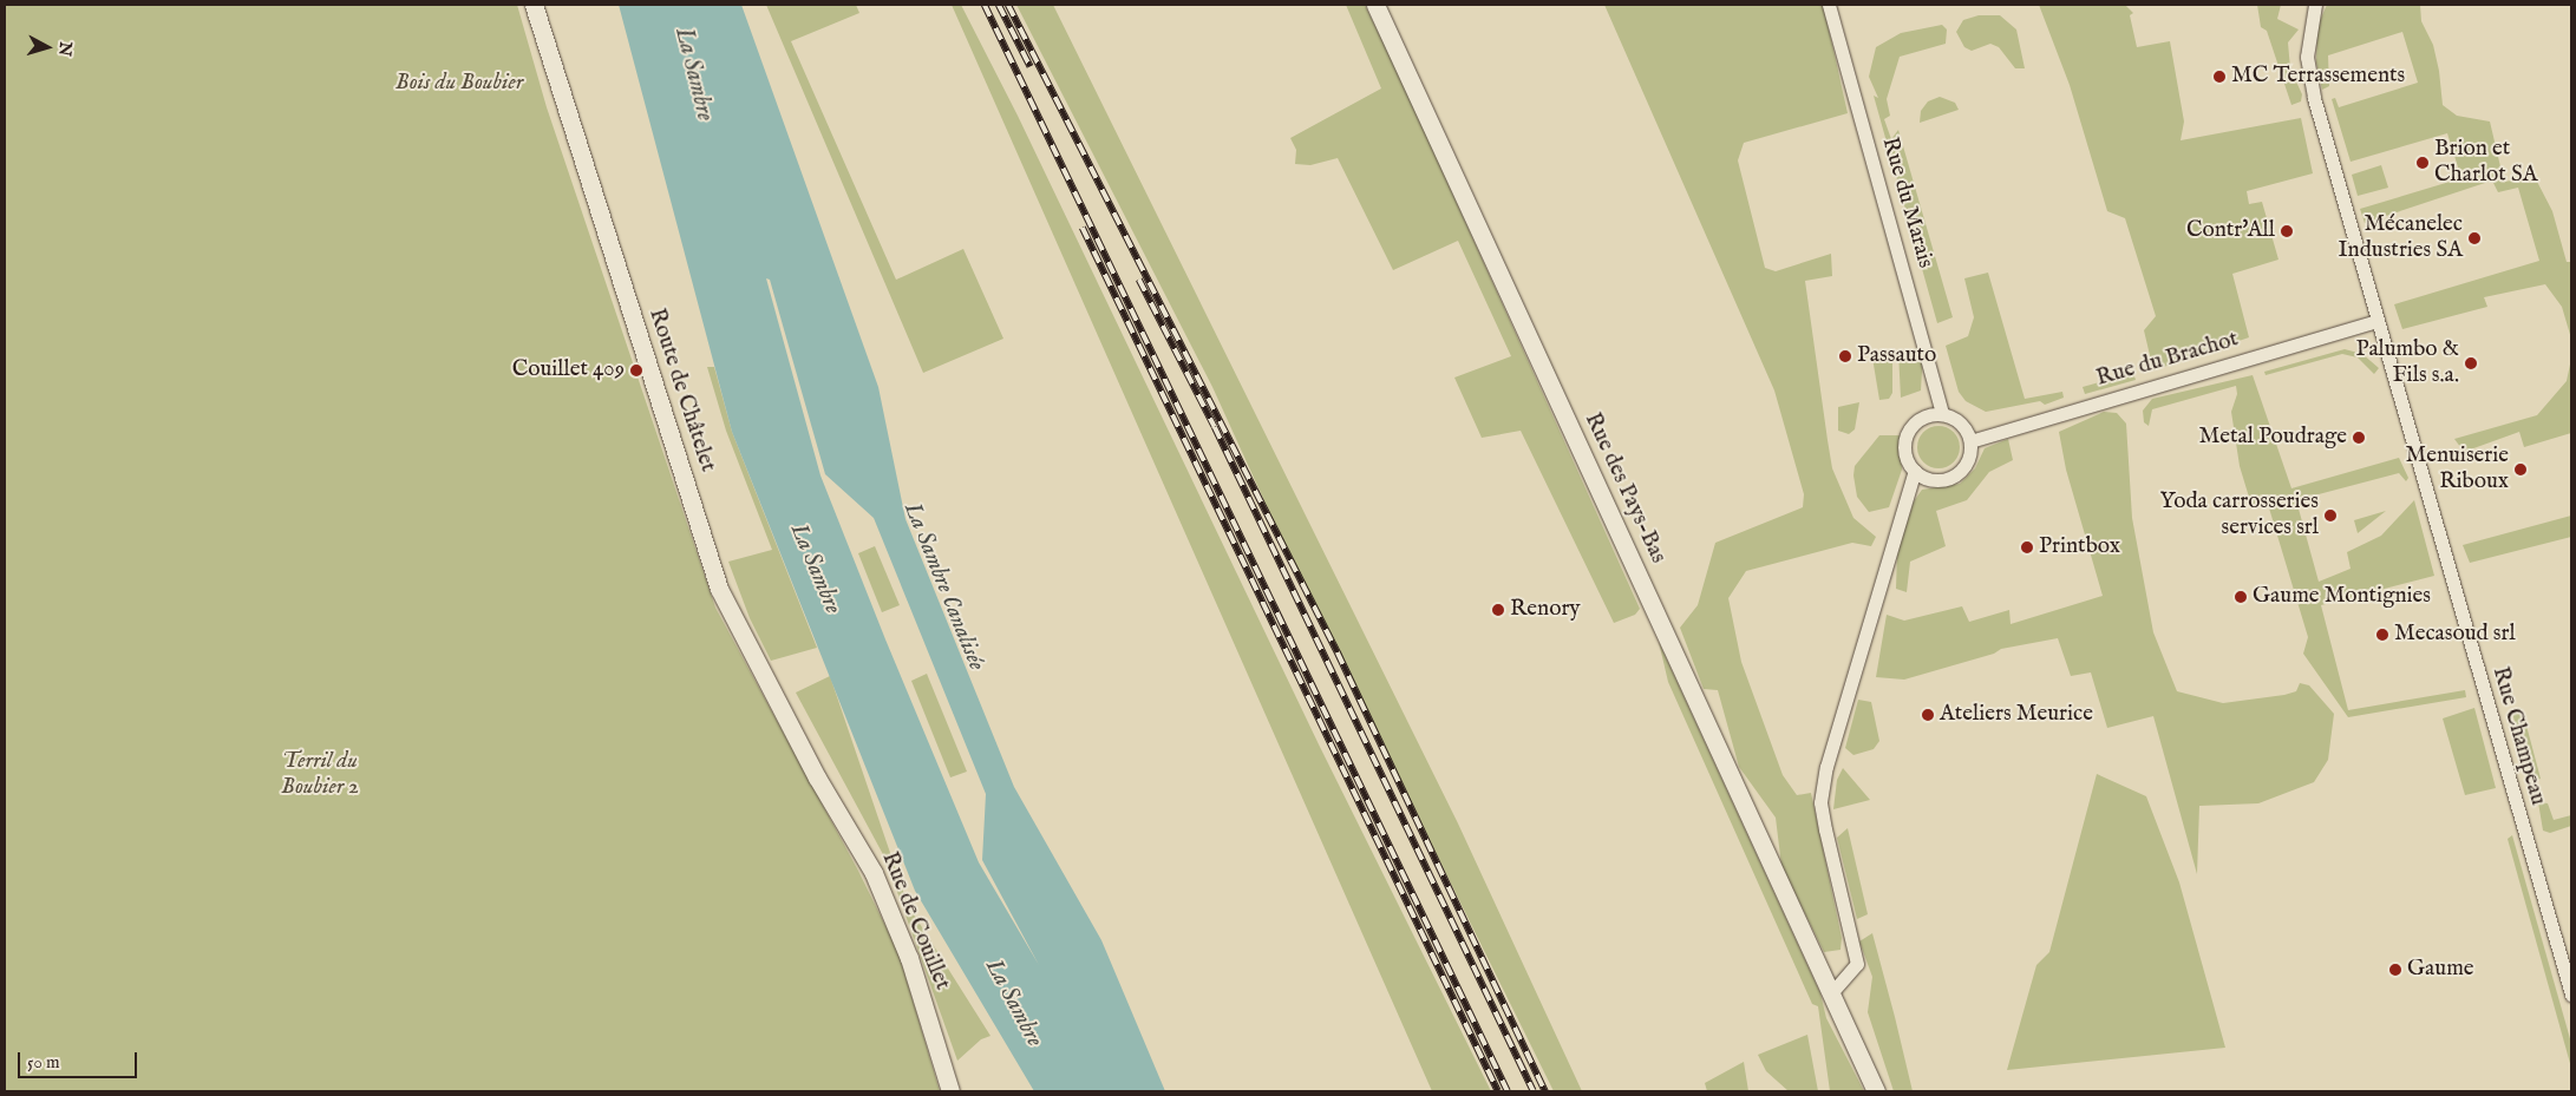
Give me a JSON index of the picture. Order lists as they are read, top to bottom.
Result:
{
  "streets": {
    "street": [
      "Rue du Marais",
      "Rue du Brachot",
      "Route de Châtelet",
      "Rue des Pays-Bas",
      "Rue Champeau",
      "Rue de Couillet"
    ]
  },
  "crossings": [
    ["Rue du Marais", "Rue du Brachot"],
    ["Rue du Brachot", "Rue Champeau"],
    ["Route de Châtelet", "Rue de Couillet"]
  ],
  "water": ["La Sambre", "La Sambre Canalisée"],
  "parks": ["Bois du Boubier", "Terril du Boubier 2"],
  "places": [
    "MC Terrassements",
    "Brion et Charlot SA",
    "Contr'All",
    "Mécanelec Industries SA",
    "Passauto",
    "Palumbo & Fils s.a.",
    "Couillet 409",
    "Metal Poudrage",
    "Menuiserie Riboux",
    "Yoda carrosseries services srl",
    "Printbox",
    "Gaume Montignies",
    "Renory",
    "Mecasoud srl",
    "Ateliers Meurice",
    "Gaume"
  ],
  "scale_bar": "50 m",
  "north": "right"
}
